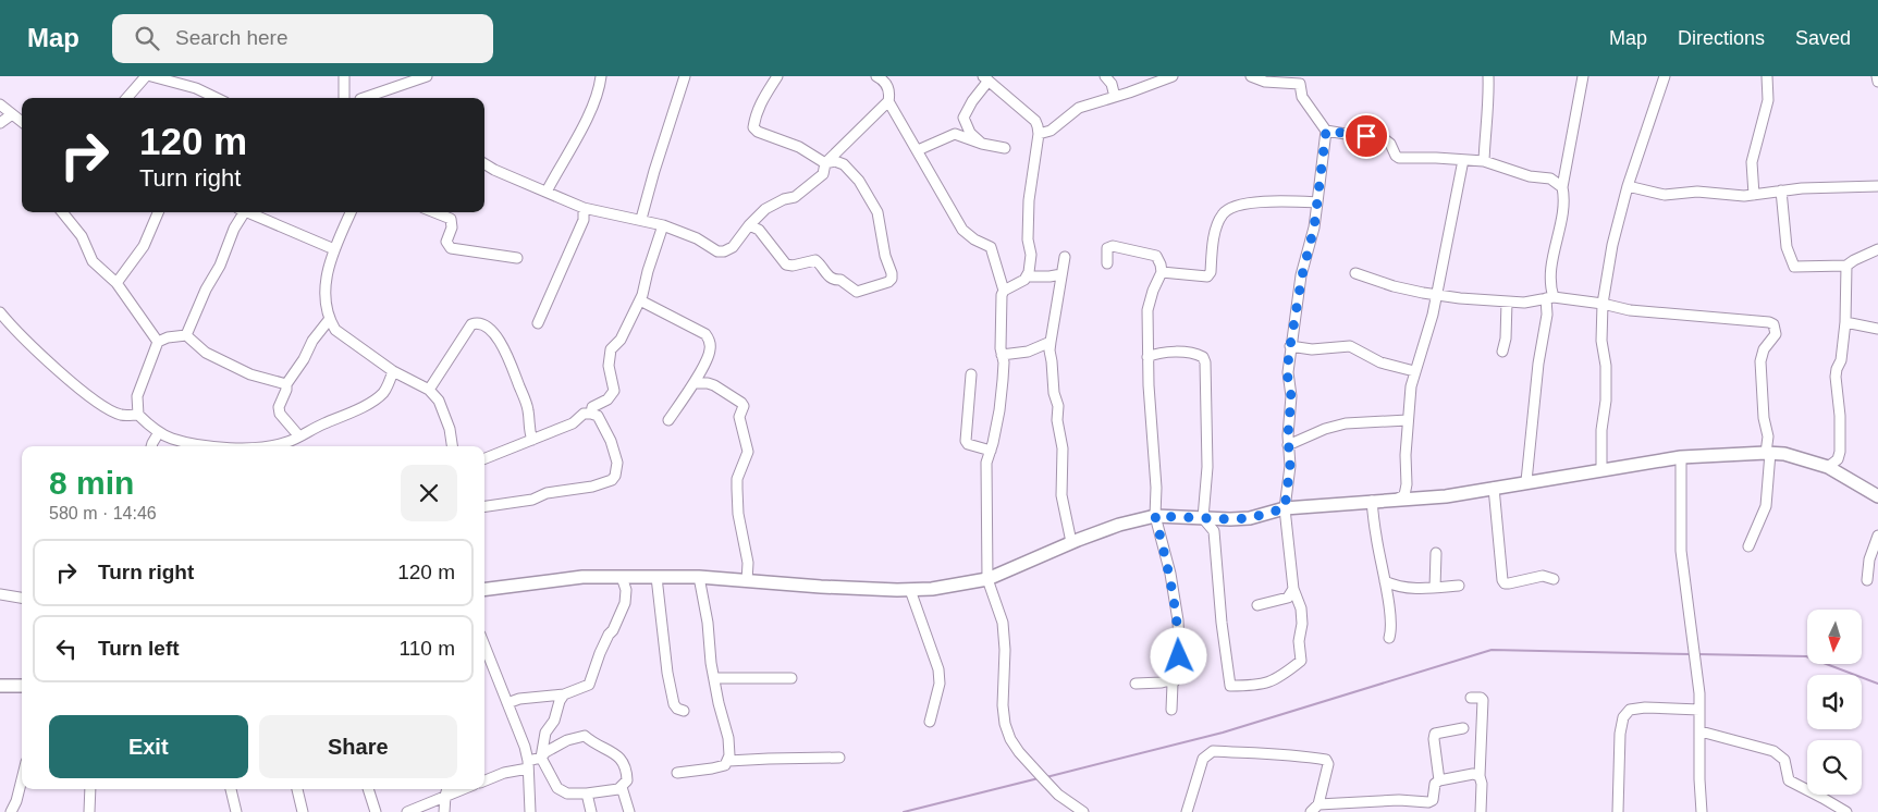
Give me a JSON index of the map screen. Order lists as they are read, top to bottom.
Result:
{
  "north": "bottom",
  "page": {
    "header": "Map",
    "search": "Search here",
    "nav": ["Map", "Directions", "Saved"],
    "turn": ["120 m", "Turn right"],
    "heading": ["8 min", "580 m · 14:46"],
    "list": [
      {
        "name": "Turn right",
        "value": "120 m"
      },
      {
        "name": "Turn left",
        "value": "110 m"
      }
    ],
    "buttons": ["Exit", "Share"]
  }
}
